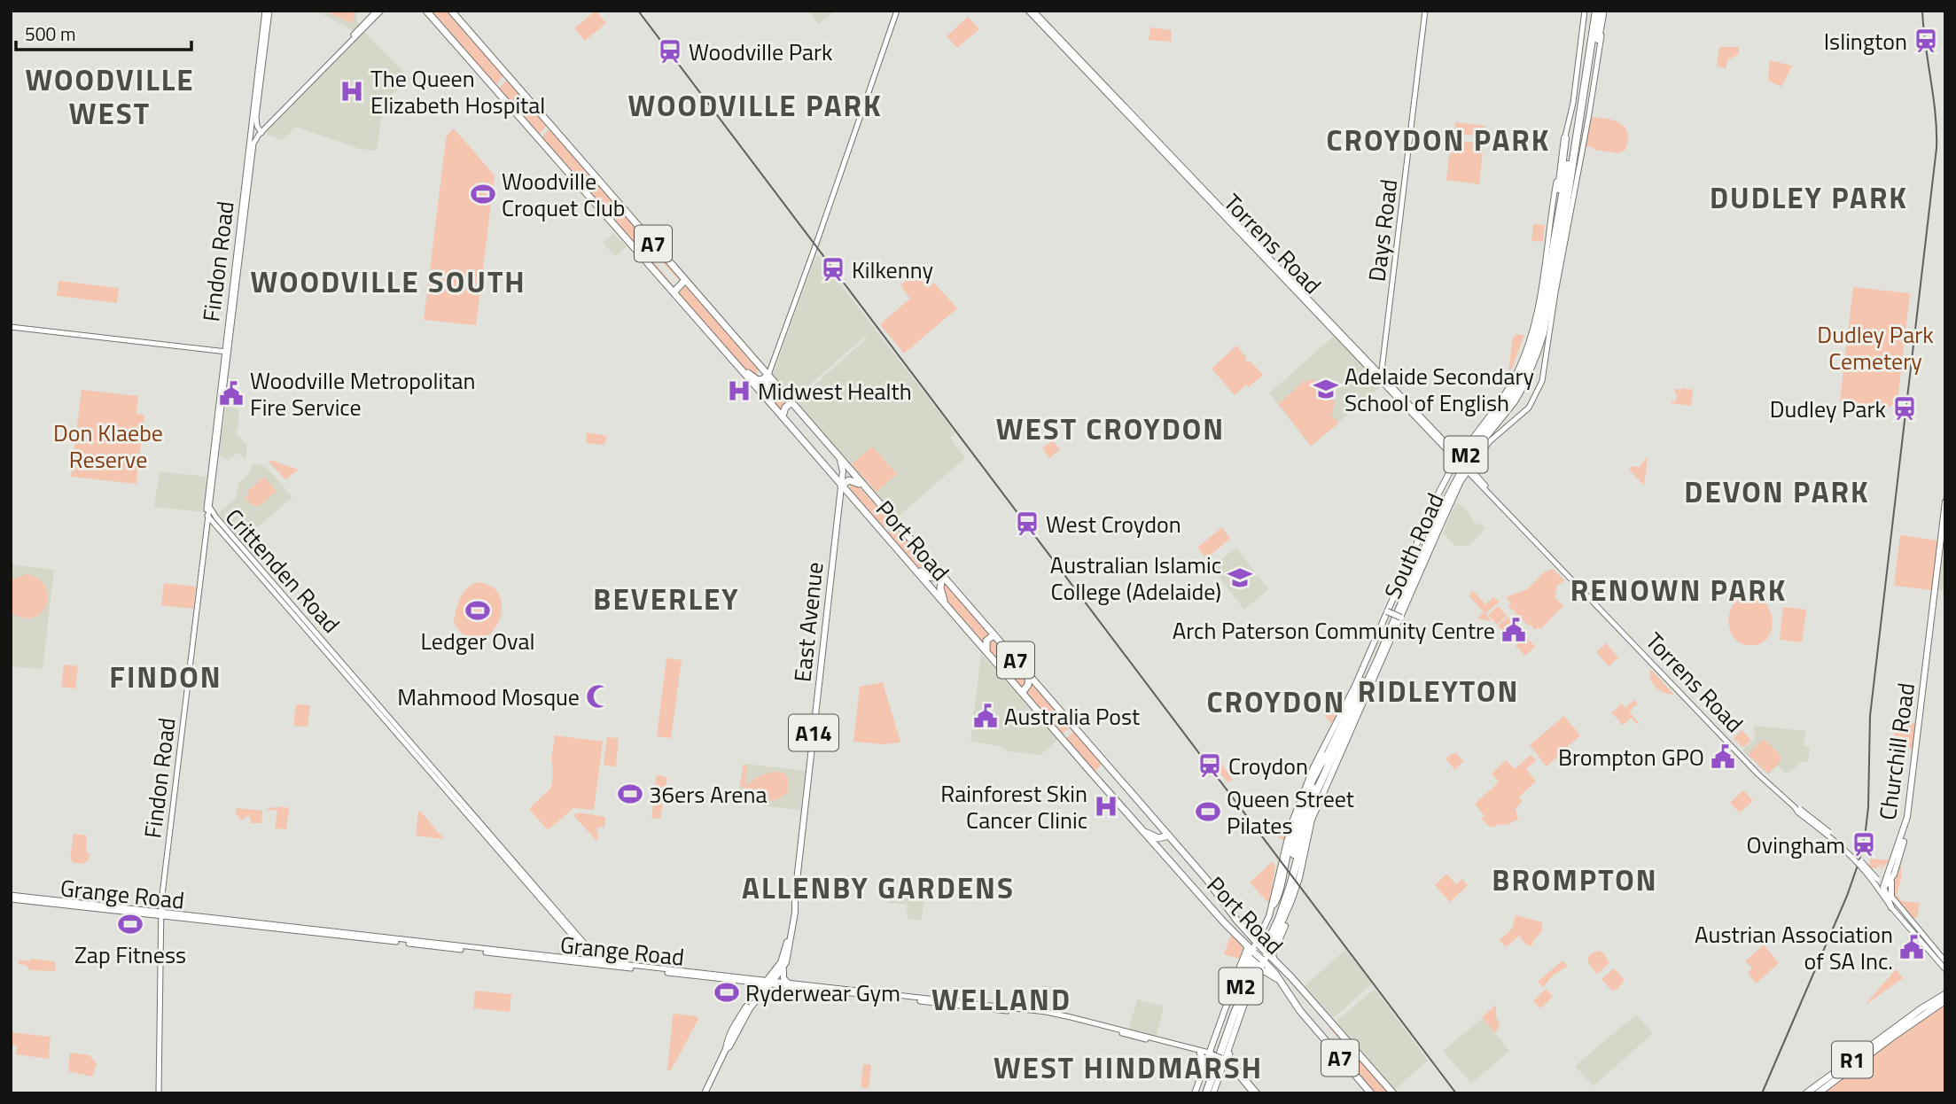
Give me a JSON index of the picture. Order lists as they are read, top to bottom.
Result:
{
  "streets": {
    "highway": [
      "A7",
      "M2",
      "Port Road",
      "R1"
    ],
    "main road": [
      "Days Road",
      "Torrens Road",
      "Findon Road",
      "South Road",
      "Crittenden Road",
      "East Avenue",
      "A14",
      "Churchill Road",
      "Grange Road"
    ]
  },
  "crossings": [
    ["Days Road", "Torrens Road"],
    ["Torrens Road", "South Road"],
    ["Findon Road", "Crittenden Road"],
    ["Findon Road", "Grange Road"],
    ["M2", "South Road"],
    ["Port Road", "South Road"],
    ["Port Road", "East Avenue"],
    ["Port Road", "A14"],
    ["South Road", "Grange Road"],
    ["Crittenden Road", "Grange Road"],
    ["East Avenue", "A14"],
    ["East Avenue", "Grange Road"],
    ["A14", "Grange Road"]
  ],
  "districts": [
    "WOODVILLE WEST",
    "WOODVILLE PARK",
    "CROYDON PARK",
    "DUDLEY PARK",
    "WOODVILLE SOUTH",
    "WEST CROYDON",
    "DEVON PARK",
    "RENOWN PARK",
    "BEVERLEY",
    "FINDON",
    "RIDLEYTON",
    "CROYDON",
    "BROMPTON",
    "ALLENBY GARDENS",
    "WELLAND",
    "WEST HINDMARSH"
  ],
  "parks": ["Dudley Park Cemetery", "Don Klaebe Reserve"],
  "places": {
    "station": [
      "Islington",
      "Woodville Park",
      "Kilkenny",
      "Dudley Park",
      "West Croydon",
      "Croydon",
      "Ovingham"
    ],
    "hospital": ["The Queen Elizabeth Hospital", "Midwest Health", "Rainforest Skin Cancer Clinic"],
    "sports": [
      "Woodville Croquet Club",
      "Ledger Oval",
      "36ers Arena",
      "Queen Street Pilates",
      "Zap Fitness",
      "Ryderwear Gym"
    ],
    "school or university": ["Adelaide Secondary School of English", "Australian Islamic College (Adelaide)"],
    "public building": [
      "Woodville Metropolitan Fire Service",
      "Arch Paterson Community Centre",
      "Australia Post",
      "Brompton GPO",
      "Austrian Association of SA Inc."
    ],
    "mosque": ["Mahmood Mosque"]
  },
  "scale_bar": "500 m"
}
